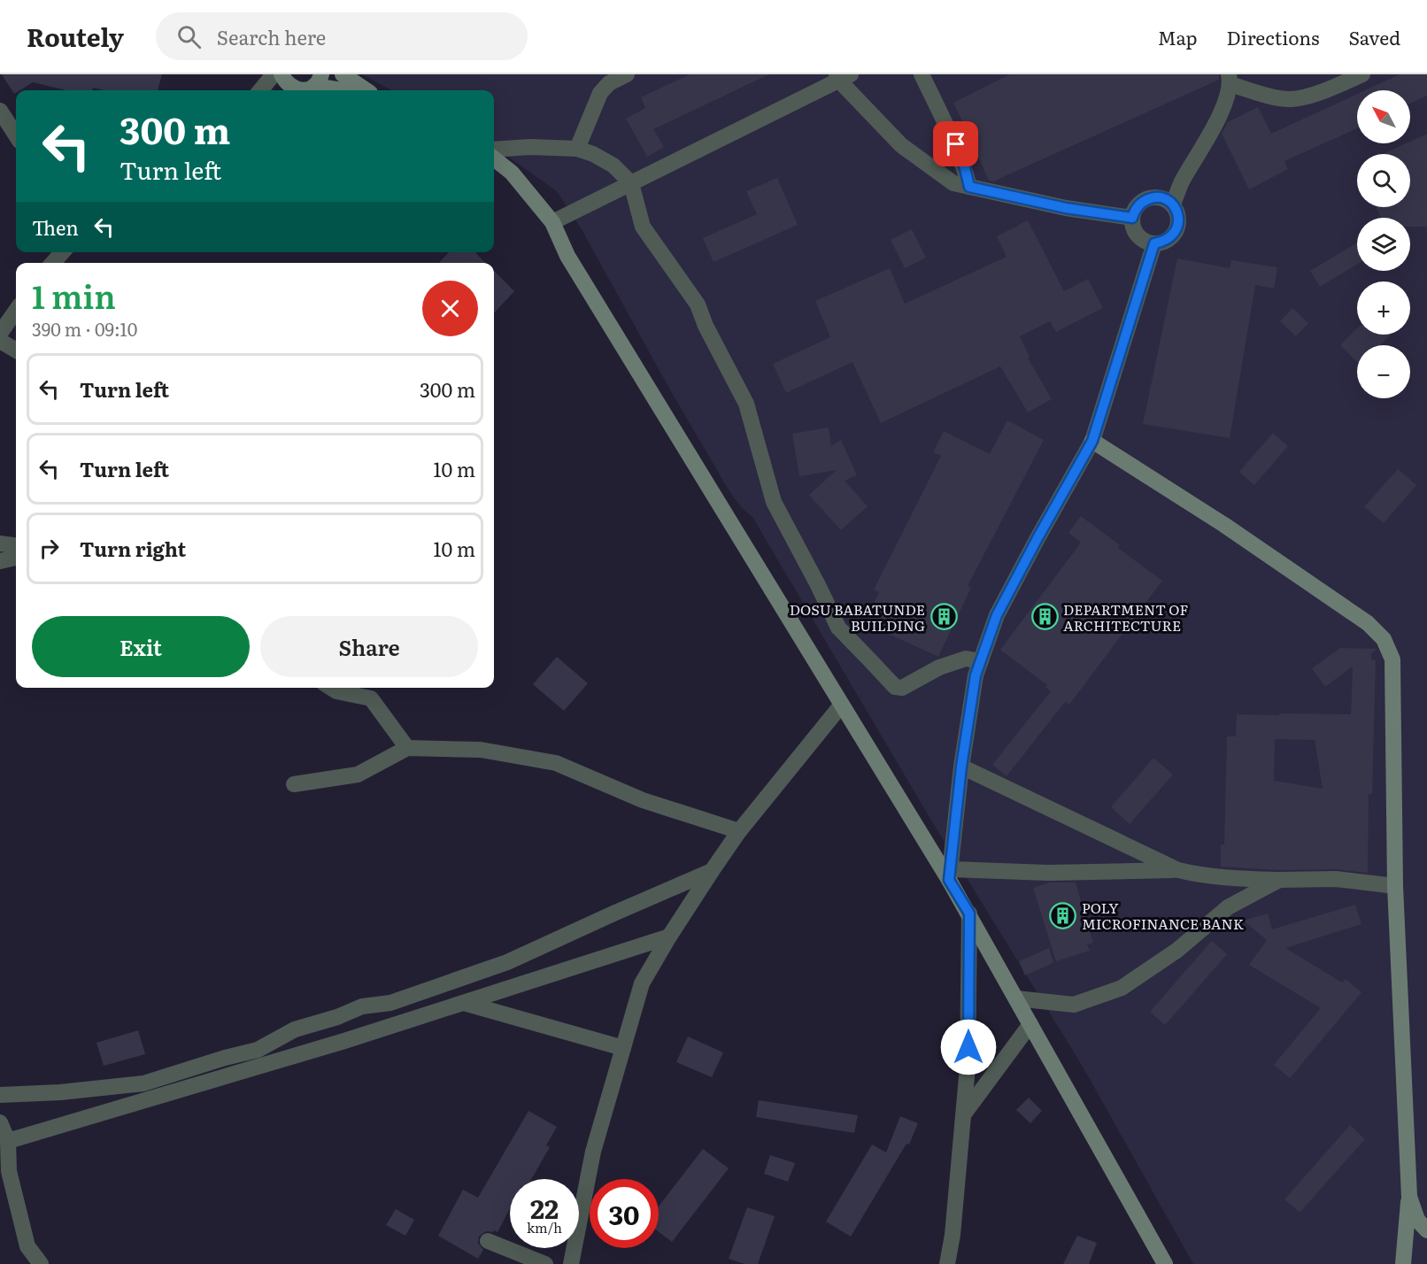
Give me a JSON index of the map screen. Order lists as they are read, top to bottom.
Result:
{
  "places": {
    "building": ["DOSU BABATUNDE BUILDING", "DEPARTMENT OF ARCHITECTURE", "POLY MICROFINANCE BANK"]
  },
  "north": "top left",
  "page": {
    "header": "Routely",
    "search": "Search here",
    "nav": ["Map", "Directions", "Saved"],
    "map_buttons": ["+", "−"],
    "turn": ["300 m", "Turn left"],
    "then": "Then",
    "heading": ["1 min", "390 m · 09:10"],
    "list": [
      {
        "name": "Turn left",
        "value": "300 m"
      },
      {
        "name": "Turn left",
        "value": "10 m"
      },
      {
        "name": "Turn right",
        "value": "10 m"
      }
    ],
    "buttons": ["Exit", "Share"],
    "speed": "22 km/h",
    "limit": "30"
  }
}
